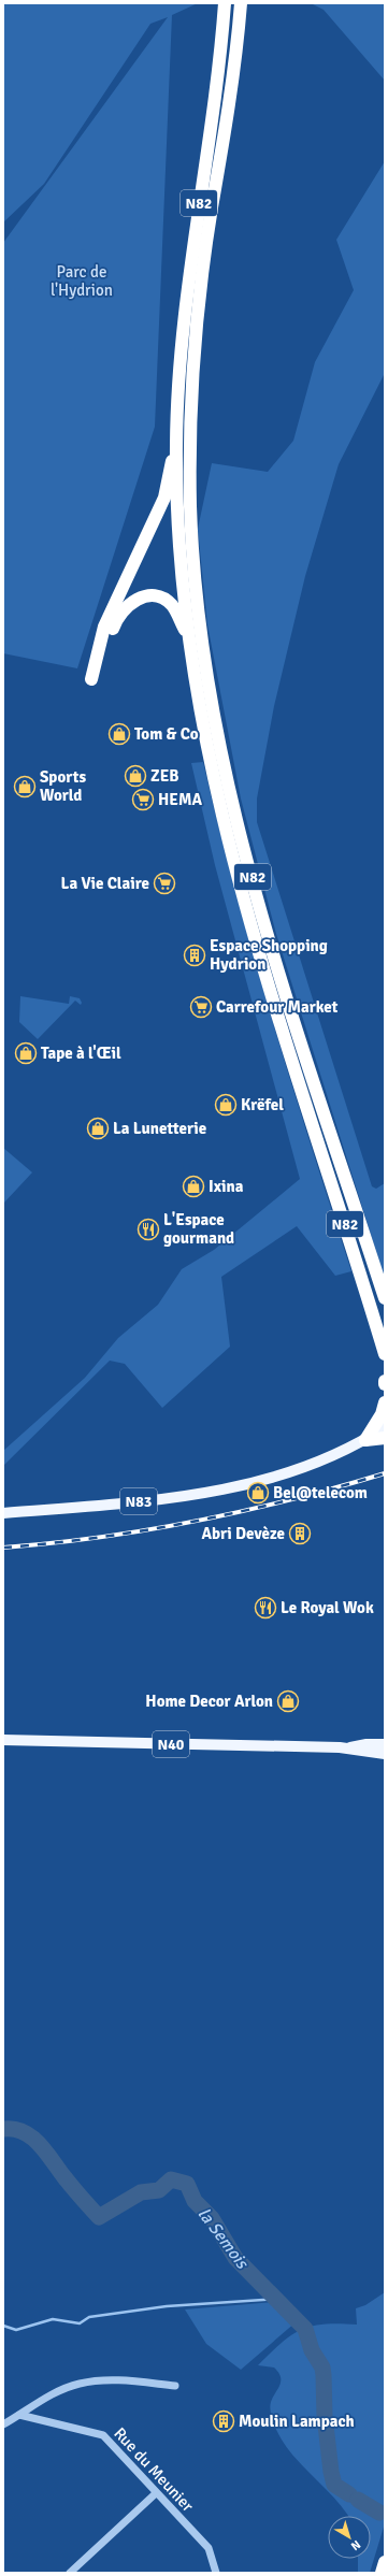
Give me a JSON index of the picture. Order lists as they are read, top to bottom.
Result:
{
  "streets": {
    "highway": ["N82"],
    "main road": ["N83", "N40"],
    "street": ["Rue du Meunier"]
  },
  "water": ["la Semois"],
  "parks": ["Parc de l'Hydrion"],
  "places": {
    "shop": [
      "Tom & Co",
      "ZEB",
      "Sports World",
      "Tape à l'Œil",
      "Krëfel",
      "La Lunetterie",
      "Ixina",
      "Bel@telecom",
      "Home Decor Arlon"
    ],
    "supermarket": ["HEMA", "La Vie Claire", "Carrefour Market"],
    "building": ["Espace Shopping Hydrion", "Abri Devèze", "Moulin Lampach"],
    "restaurant": ["L'Espace gourmand", "Le Royal Wok"]
  },
  "north": "bottom right"
}
